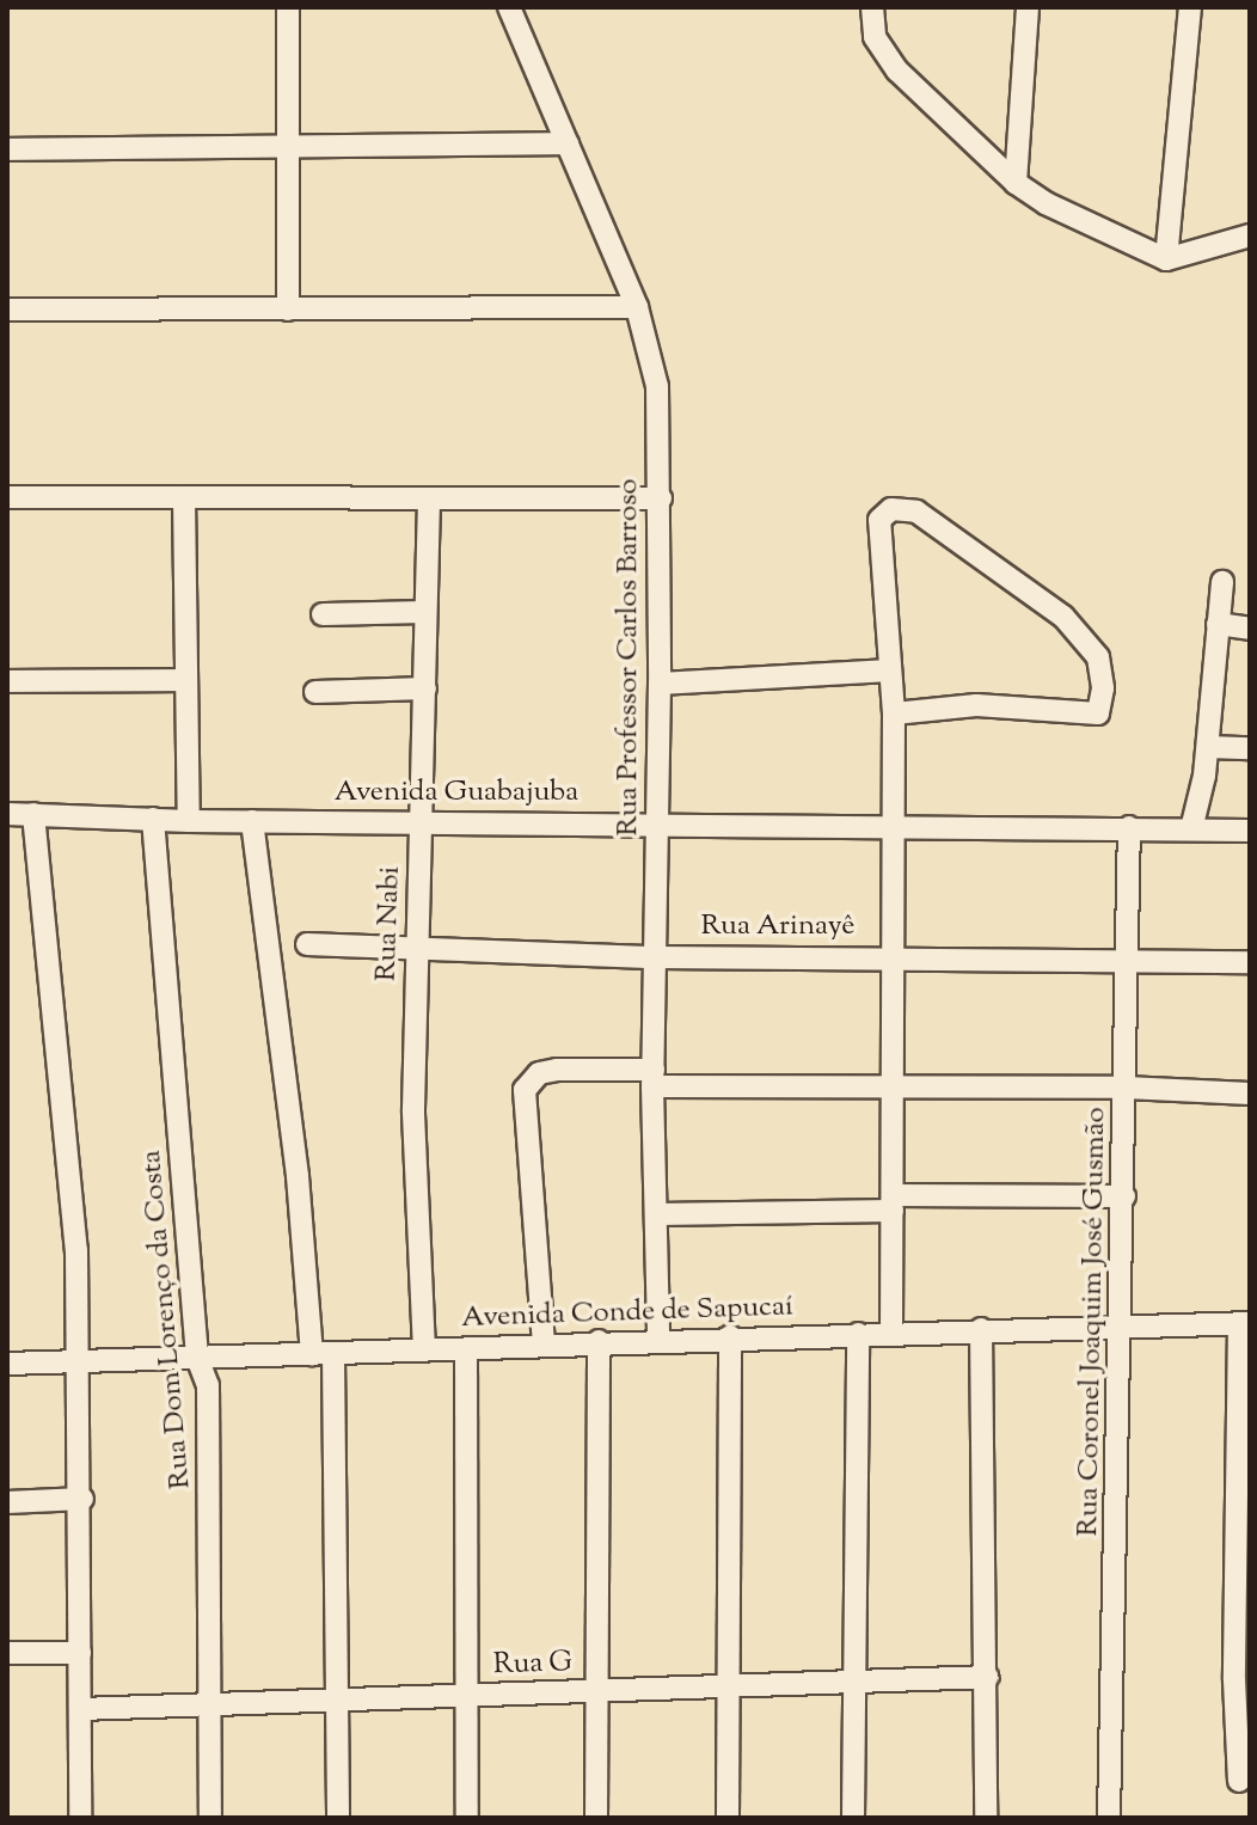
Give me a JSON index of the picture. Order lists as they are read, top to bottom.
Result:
{
  "streets": {
    "street": [
      "Rua Professor Carlos Barroso",
      "Avenida Guabajuba",
      "Rua Nabi",
      "Rua Arinayê",
      "Avenida Conde de Sapucaí",
      "Rua Dom Lorenço da Costa",
      "Rua Coronel Joaquim José Gusmão",
      "Rua G"
    ]
  },
  "crossings": [
    ["Rua Professor Carlos Barroso", "Avenida Guabajuba"],
    ["Rua Professor Carlos Barroso", "Rua Arinayê"],
    ["Rua Professor Carlos Barroso", "Avenida Conde de Sapucaí"],
    ["Avenida Guabajuba", "Rua Nabi"],
    ["Avenida Guabajuba", "Rua Dom Lorenço da Costa"],
    ["Avenida Guabajuba", "Rua Coronel Joaquim José Gusmão"],
    ["Rua Nabi", "Rua Arinayê"],
    ["Rua Nabi", "Avenida Conde de Sapucaí"],
    ["Rua Arinayê", "Rua Coronel Joaquim José Gusmão"],
    ["Avenida Conde de Sapucaí", "Rua Dom Lorenço da Costa"],
    ["Avenida Conde de Sapucaí", "Rua Coronel Joaquim José Gusmão"],
    ["Rua Dom Lorenço da Costa", "Rua G"]
  ]
}
